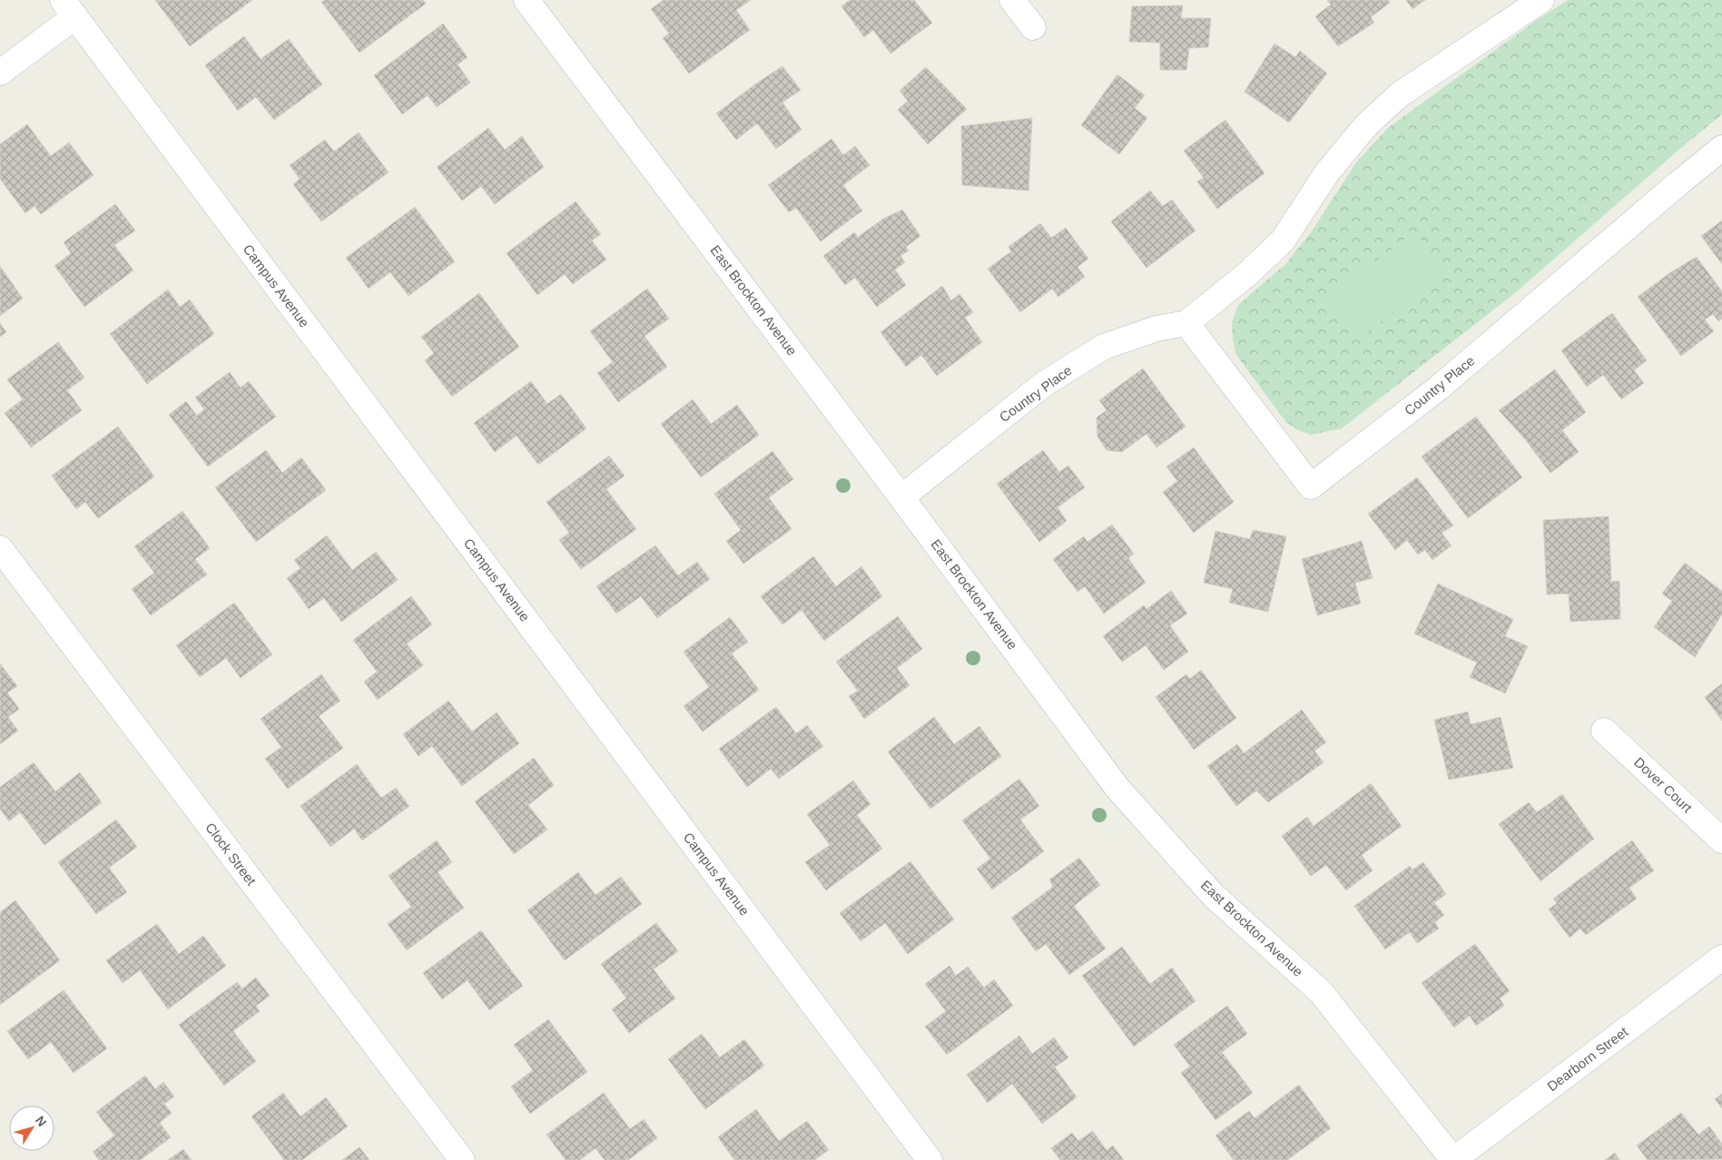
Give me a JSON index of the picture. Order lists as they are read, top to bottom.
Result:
{
  "streets": {
    "street": [
      "Campus Avenue",
      "East Brockton Avenue",
      "Country Place",
      "Dover Court",
      "Clock Street",
      "Dearborn Street"
    ]
  },
  "crossings": [
    ["East Brockton Avenue", "Country Place"],
    ["East Brockton Avenue", "Dearborn Street"]
  ],
  "north": "top right"
}
